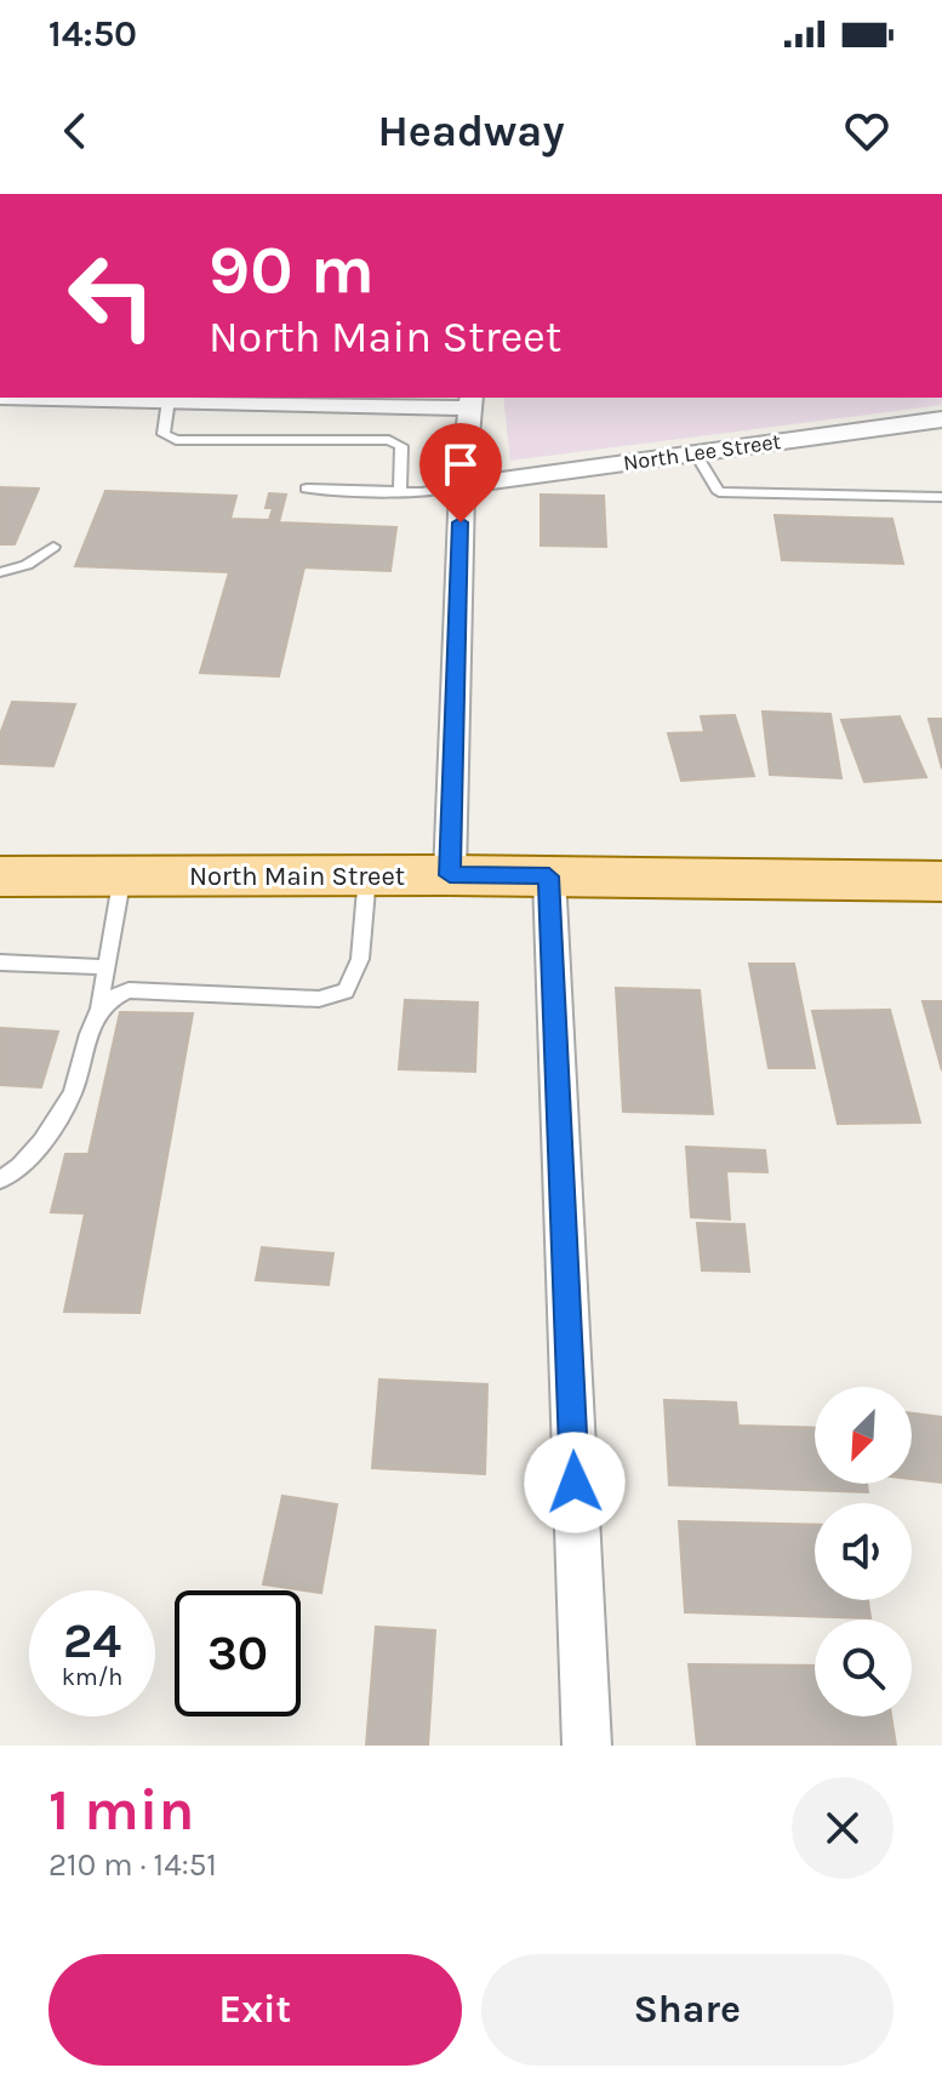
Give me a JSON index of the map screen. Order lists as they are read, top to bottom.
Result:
{
  "streets": {
    "main road": ["North Main Street"],
    "street": ["North Lee Street"]
  },
  "north": "bottom left",
  "page": {
    "status": "14:50",
    "header": "Headway",
    "turn": ["90 m", "North Main Street"],
    "speed": "24 km/h",
    "limit": "30",
    "heading": ["1 min", "210 m · 14:51"],
    "buttons": ["Exit", "Share"]
  }
}
